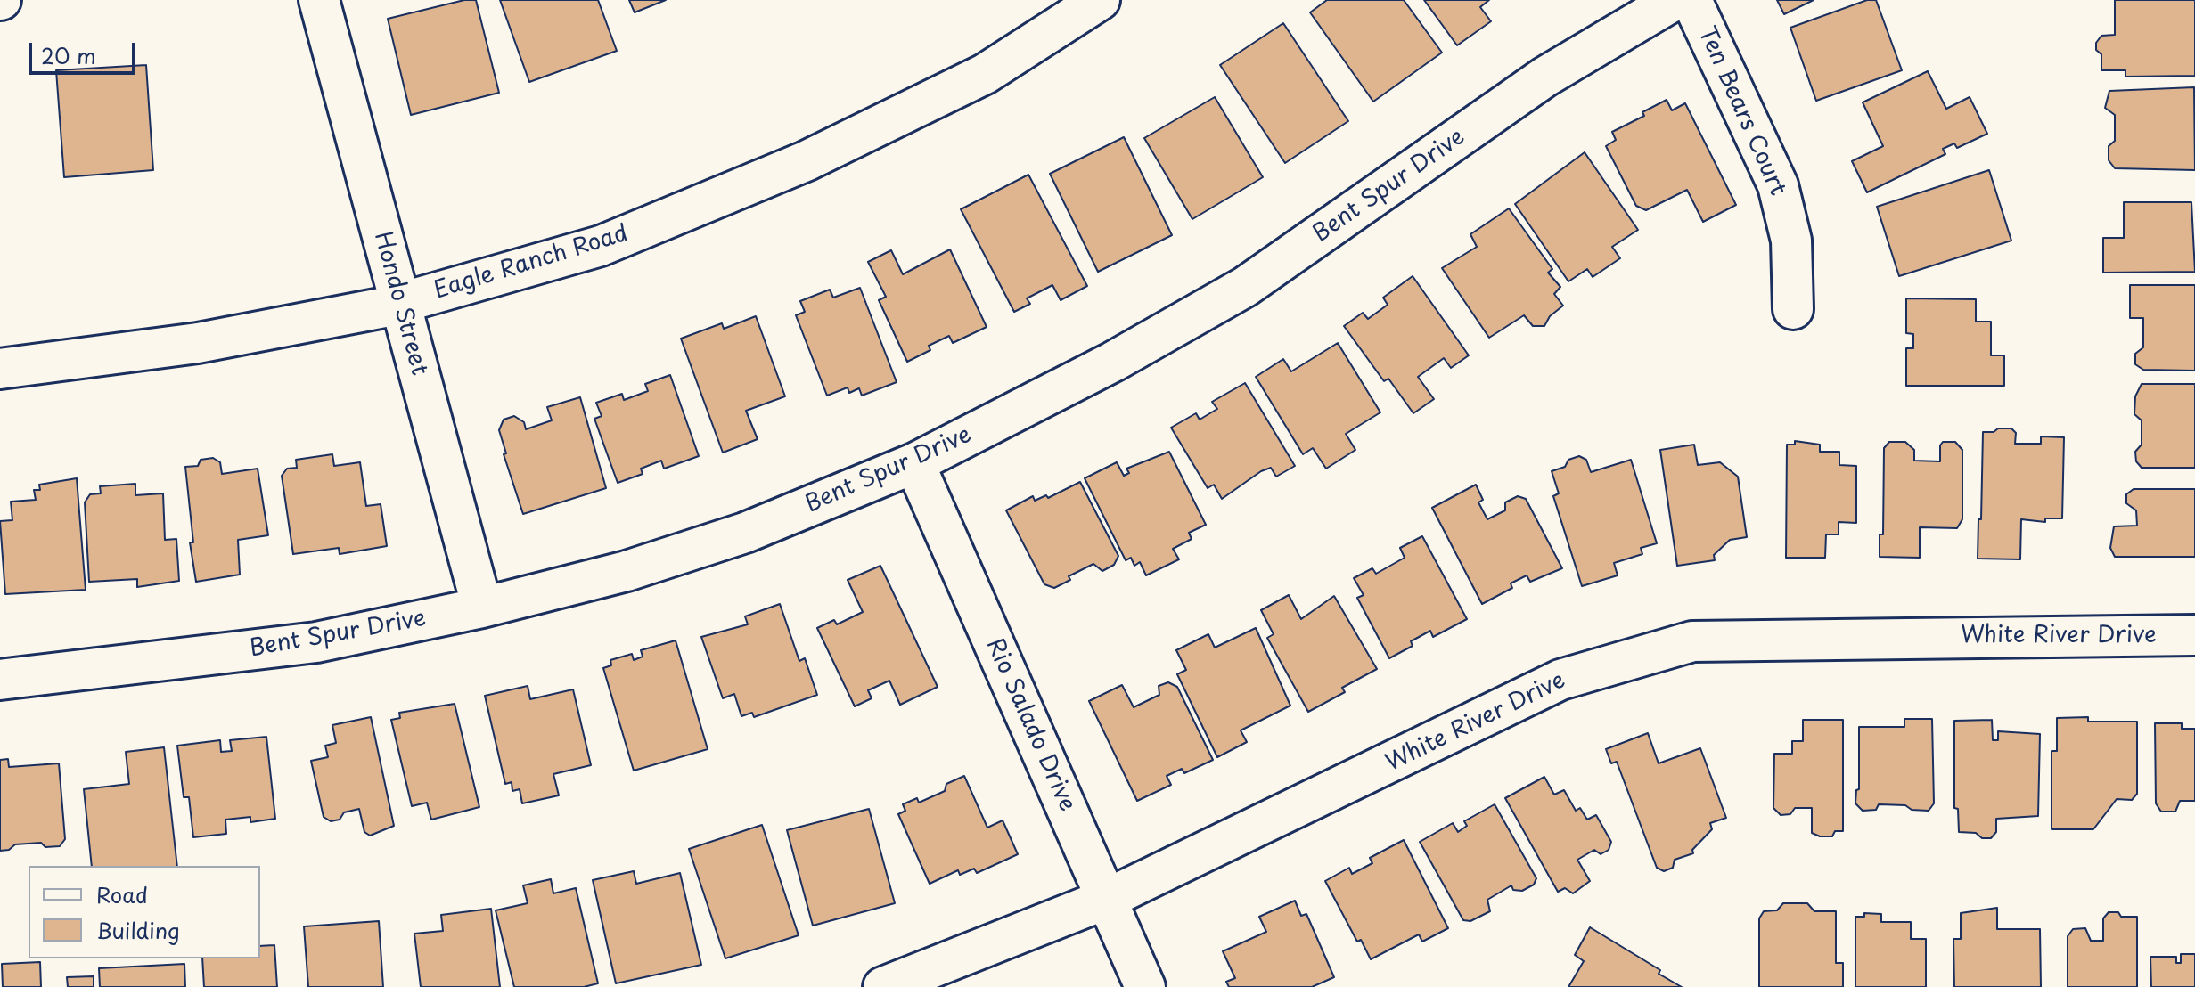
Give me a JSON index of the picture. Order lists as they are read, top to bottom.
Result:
{
  "streets": {
    "street": [
      "Ten Bears Court",
      "Bent Spur Drive",
      "Eagle Ranch Road",
      "Hondo Street",
      "White River Drive",
      "Rio Salado Drive"
    ]
  },
  "crossings": [
    ["Bent Spur Drive", "Hondo Street"],
    ["Bent Spur Drive", "Rio Salado Drive"],
    ["Eagle Ranch Road", "Hondo Street"],
    ["White River Drive", "Rio Salado Drive"]
  ],
  "legend": ["Road", "Building"],
  "scale_bar": "20 m"
}
